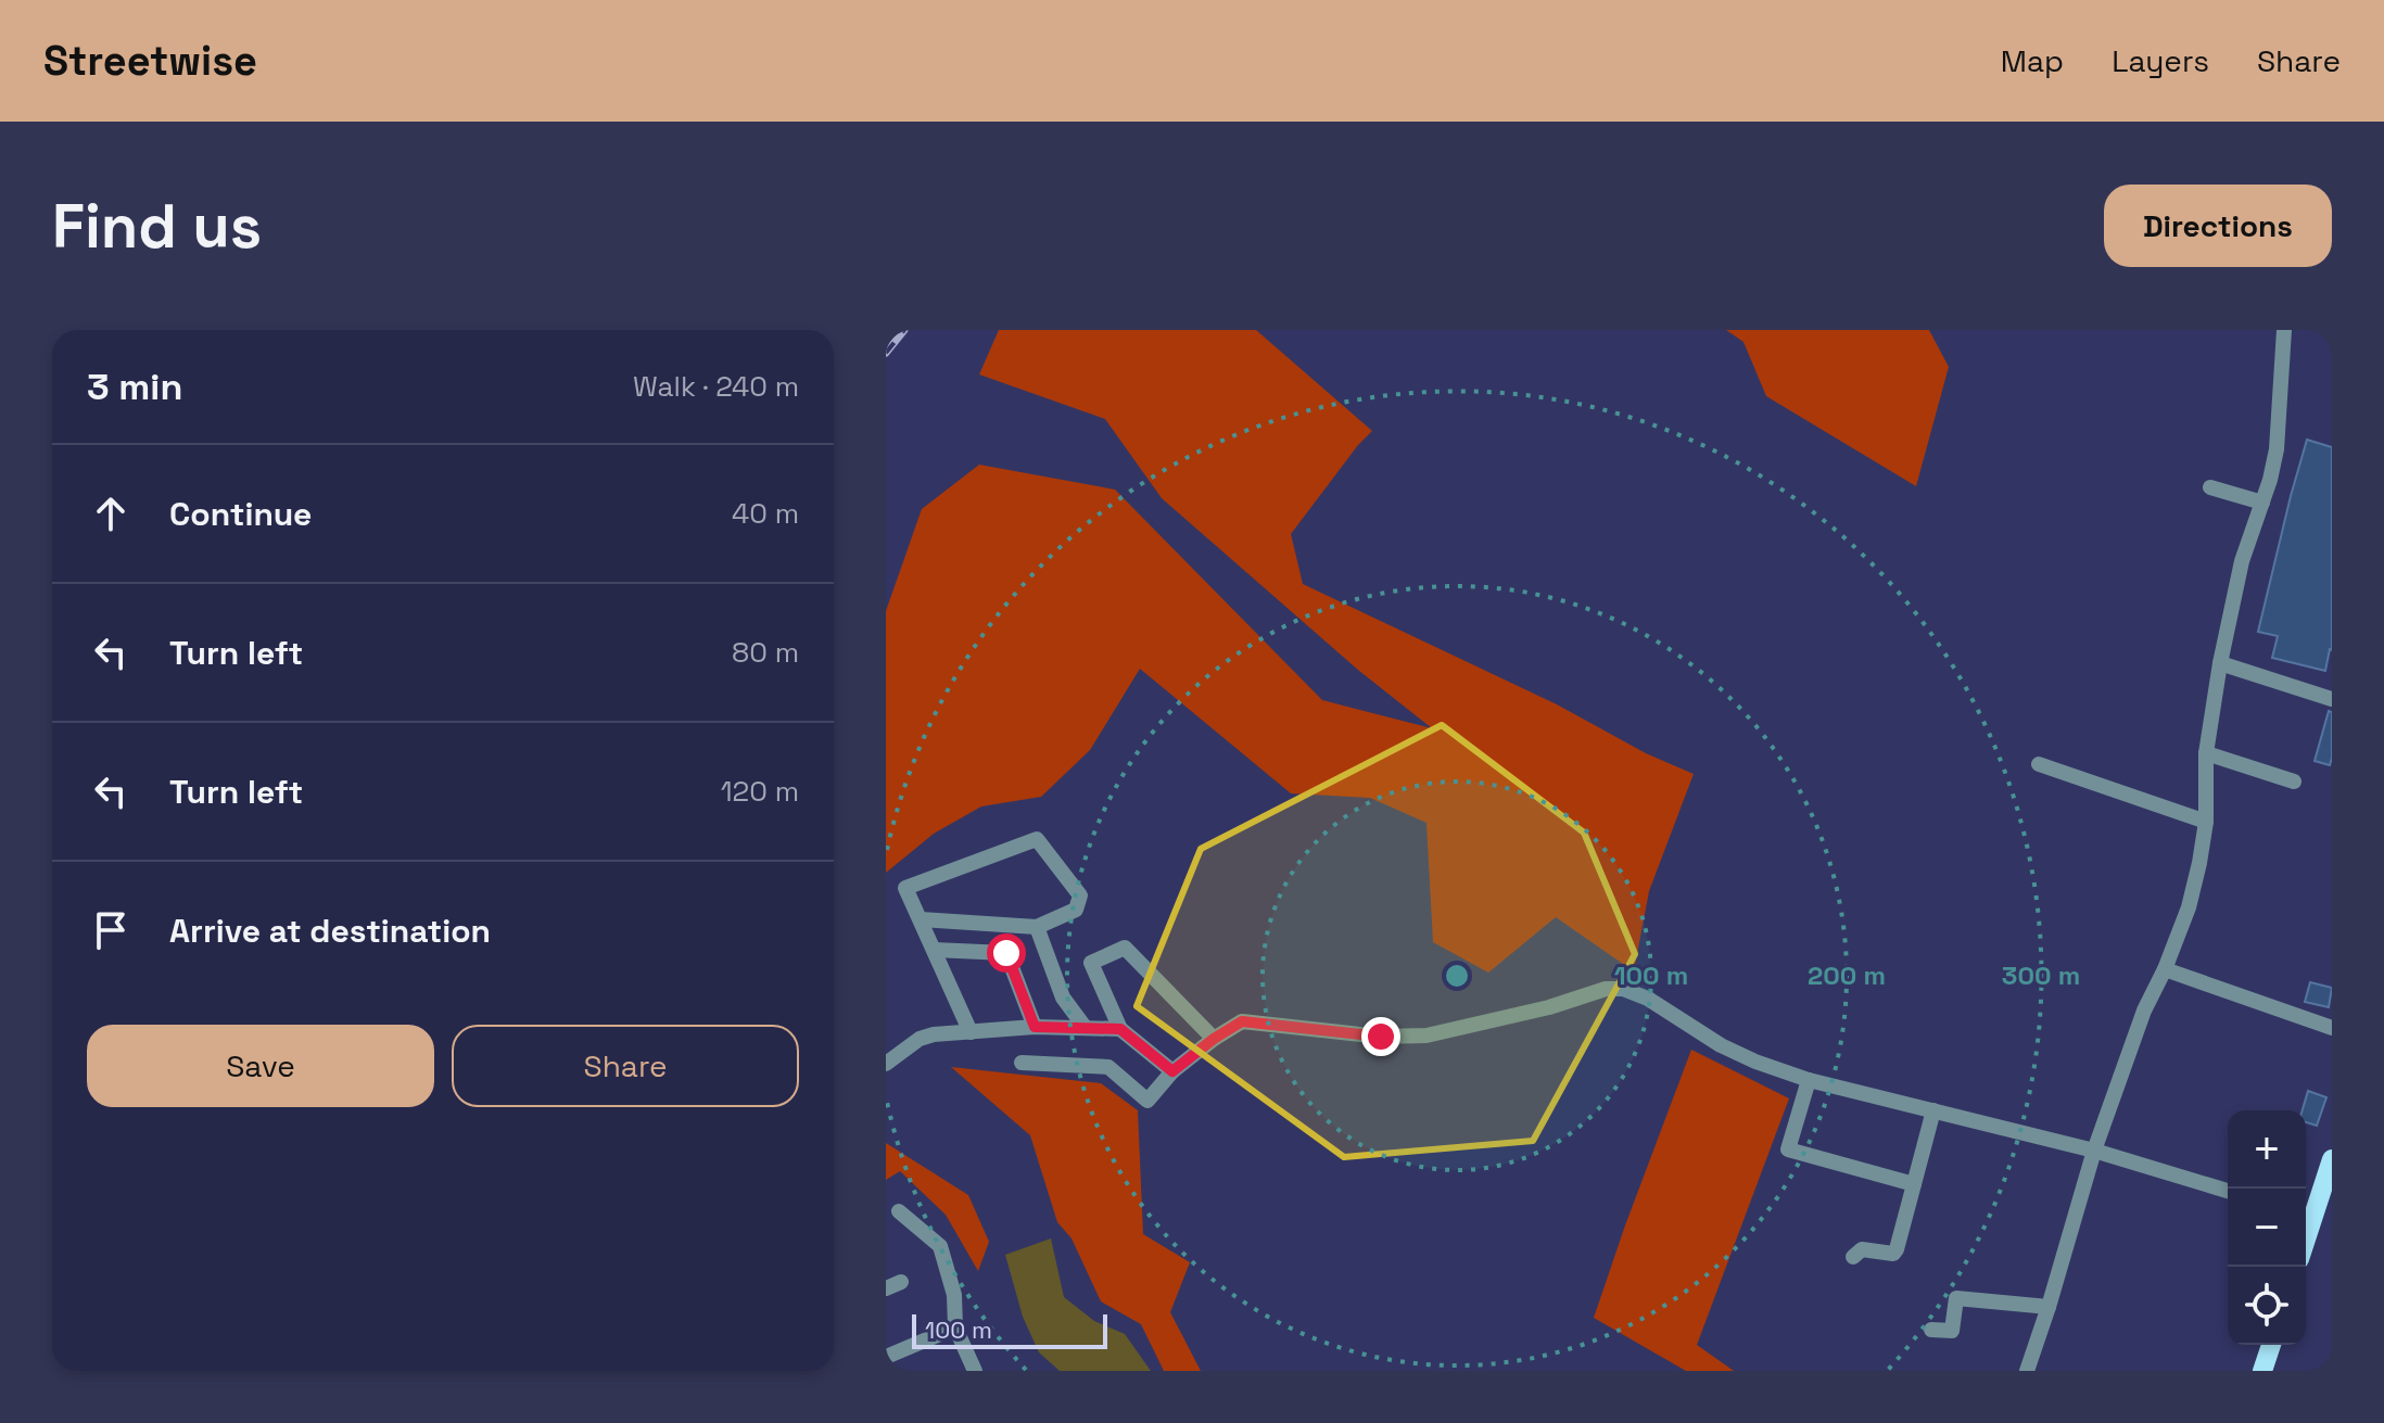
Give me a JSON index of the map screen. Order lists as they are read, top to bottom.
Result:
{
  "scale_bar": "100 m",
  "page": {
    "header": "Streetwise",
    "nav": ["Map", "Layers", "Share"],
    "buttons": [
      "Directions",
      ["Save", "Share"]
    ],
    "title": "Find us",
    "heading": ["3 min", "Walk · 240 m"],
    "list": [
      ["Continue", "40 m"],
      ["Turn left", "80 m"],
      ["Turn left", "120 m"],
      "Arrive at destination"
    ],
    "map_buttons": ["+", "−"],
    "scale": "100 m"
  },
  "rings": ["100 m", "200 m", "300 m"]
}
